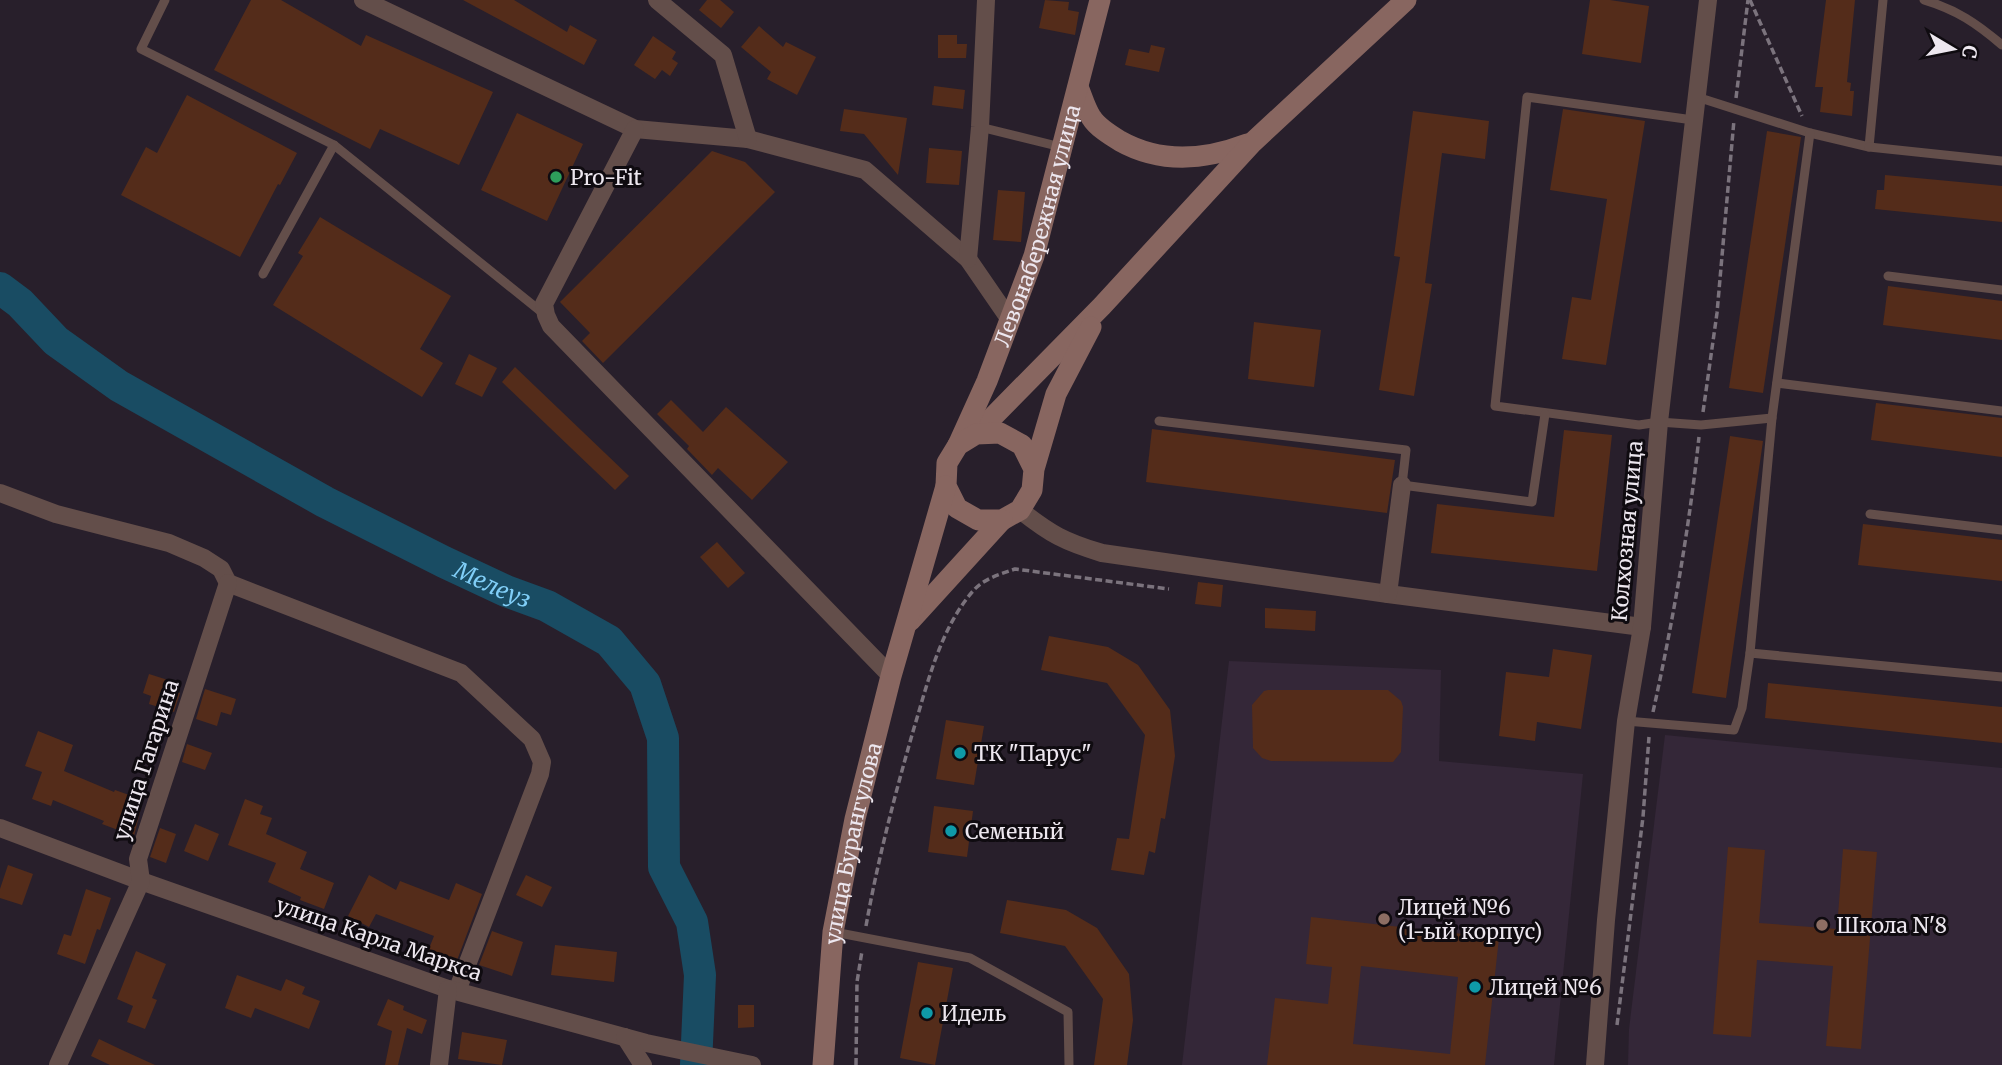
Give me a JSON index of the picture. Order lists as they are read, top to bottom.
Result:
{
  "streets": {
    "main road": ["Левонабережная улица", "улица Бурангулова"],
    "street": ["Колхозная улица", "улица Гагарина", "улица Карла Маркса"]
  },
  "crossings": [
    ["Левонабережная улица", "улица Бурангулова"],
    ["улица Гагарина", "улица Карла Маркса"]
  ],
  "water": ["Мелеуз"],
  "places": [
    "Pro-Fit",
    "ТК \"Парус\"",
    "Семеный",
    "Лицей №6 (1-ый корпус)",
    "Школа N'8",
    "Лицей №6",
    "Идель"
  ],
  "north": "right"
}
